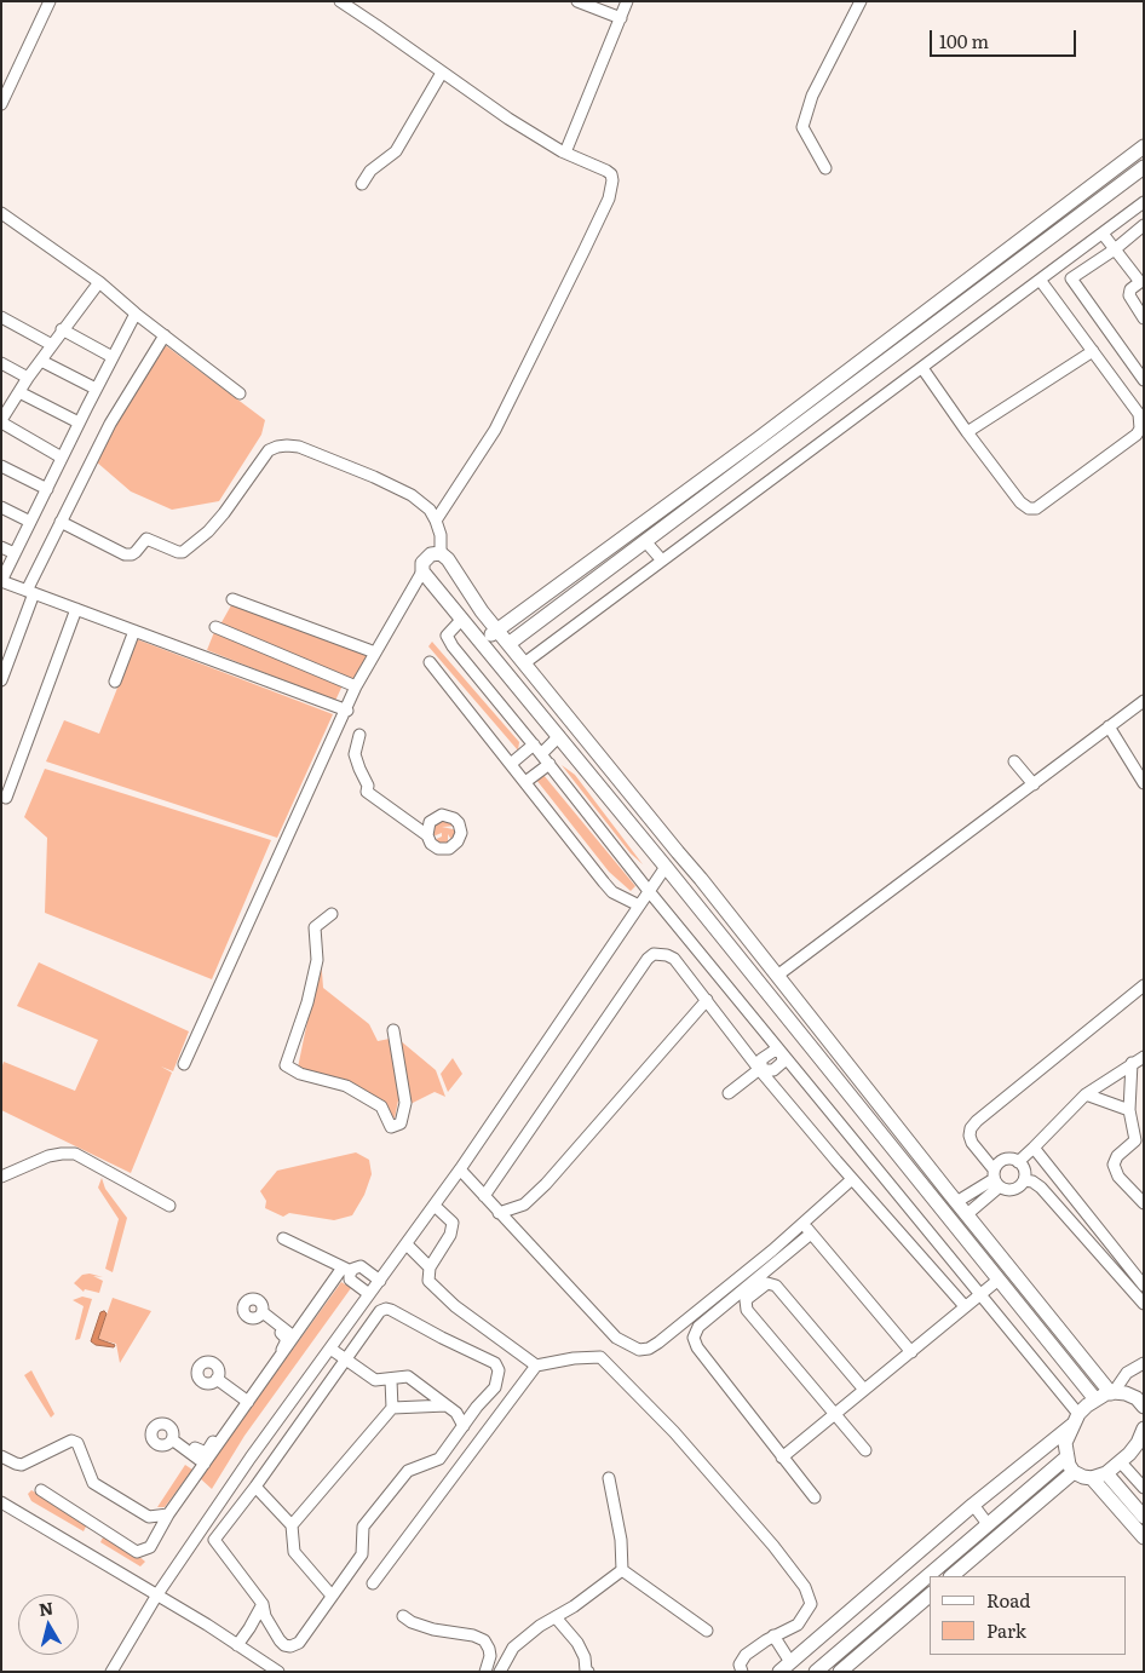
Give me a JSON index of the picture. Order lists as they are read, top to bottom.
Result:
{
  "legend": ["Road", "Park"],
  "scale_bar": "100 m",
  "north": "top"
}
